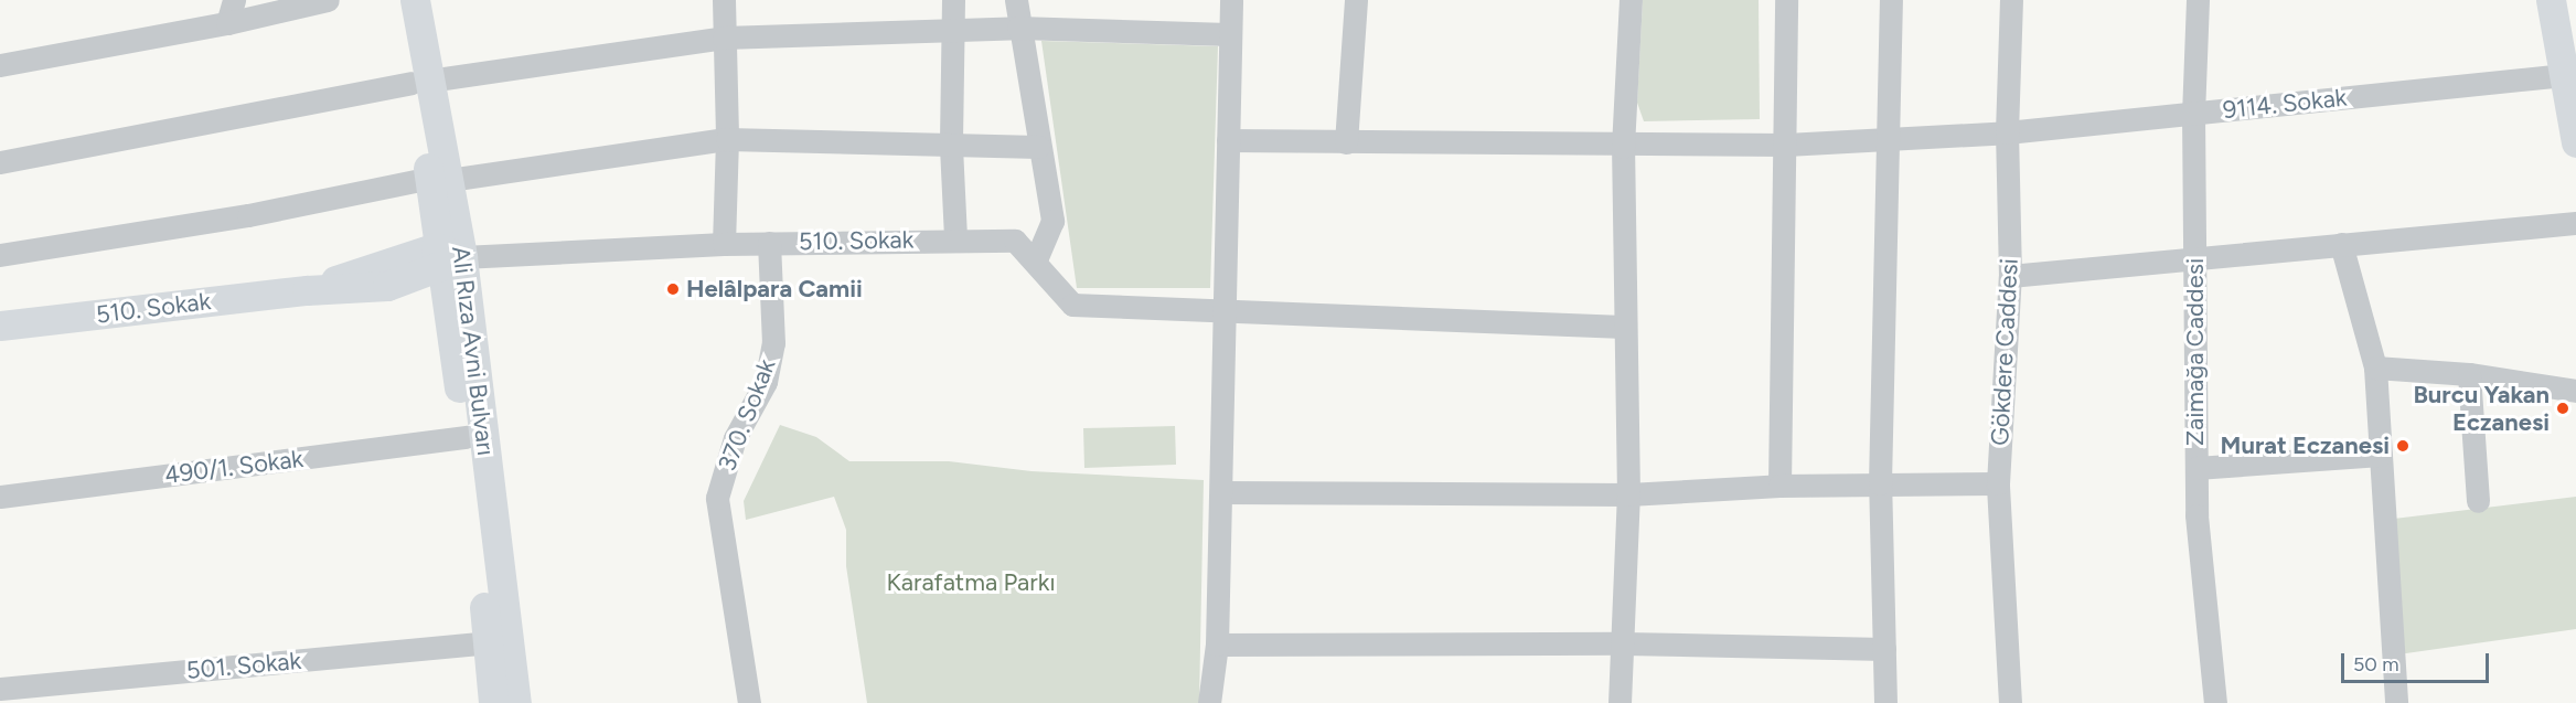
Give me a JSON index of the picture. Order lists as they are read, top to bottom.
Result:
{
  "streets": {
    "main road": ["510. Sokak", "Ali Rıza Avni Bulvarı"],
    "street": [
      "9114. Sokak",
      "Gökdere Caddesi",
      "Zaimağa Caddesi",
      "370. Sokak",
      "490/1. Sokak",
      "501. Sokak"
    ]
  },
  "crossings": [
    ["9114. Sokak", "Gökdere Caddesi"],
    ["9114. Sokak", "Zaimağa Caddesi"],
    ["510. Sokak", "Ali Rıza Avni Bulvarı"],
    ["510. Sokak", "370. Sokak"],
    ["Ali Rıza Avni Bulvarı", "490/1. Sokak"],
    ["Ali Rıza Avni Bulvarı", "501. Sokak"]
  ],
  "parks": ["Karafatma Parkı"],
  "places": ["Helâlpara Camii", "Burcu Yakan Eczanesi", "Murat Eczanesi"],
  "scale_bar": "50 m"
}
